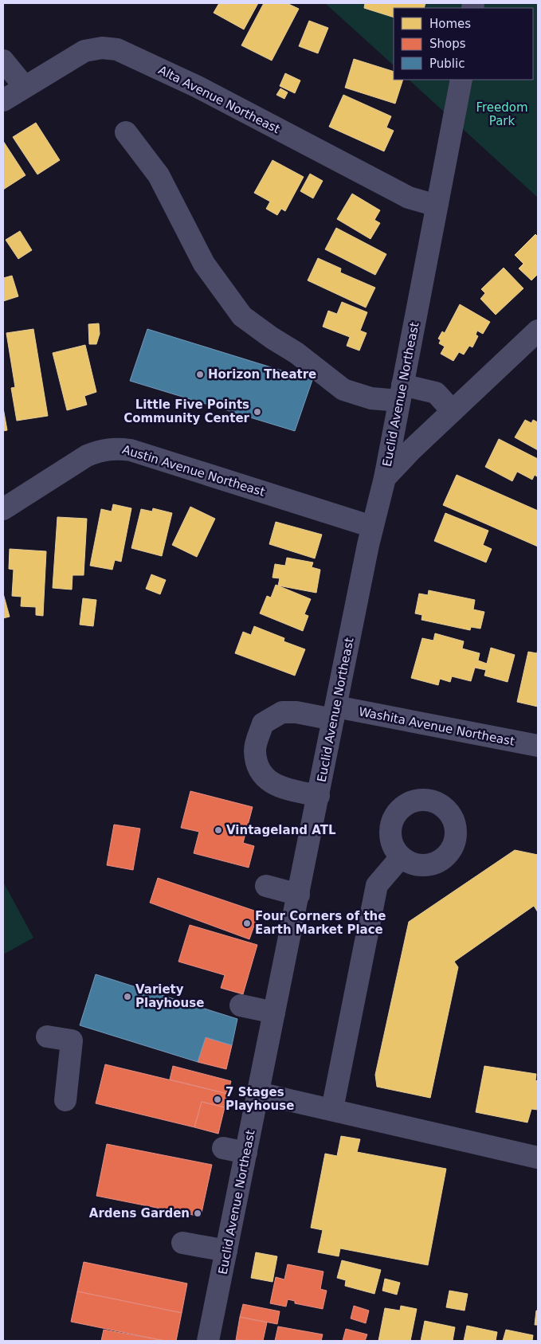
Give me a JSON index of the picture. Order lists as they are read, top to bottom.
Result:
{
  "streets": {
    "street": [
      "Alta Avenue Northeast",
      "Euclid Avenue Northeast",
      "Austin Avenue Northeast",
      "Washita Avenue Northeast"
    ]
  },
  "crossings": [
    ["Alta Avenue Northeast", "Euclid Avenue Northeast"],
    ["Euclid Avenue Northeast", "Austin Avenue Northeast"],
    ["Euclid Avenue Northeast", "Washita Avenue Northeast"]
  ],
  "parks": ["Freedom Park"],
  "places": [
    "Horizon Theatre",
    "Little Five Points Community Center",
    "Vintageland ATL",
    "Four Corners of the Earth Market Place",
    "Variety Playhouse",
    "7 Stages Playhouse",
    "Ardens Garden"
  ],
  "legend": ["Homes", "Shops", "Public"]
}
